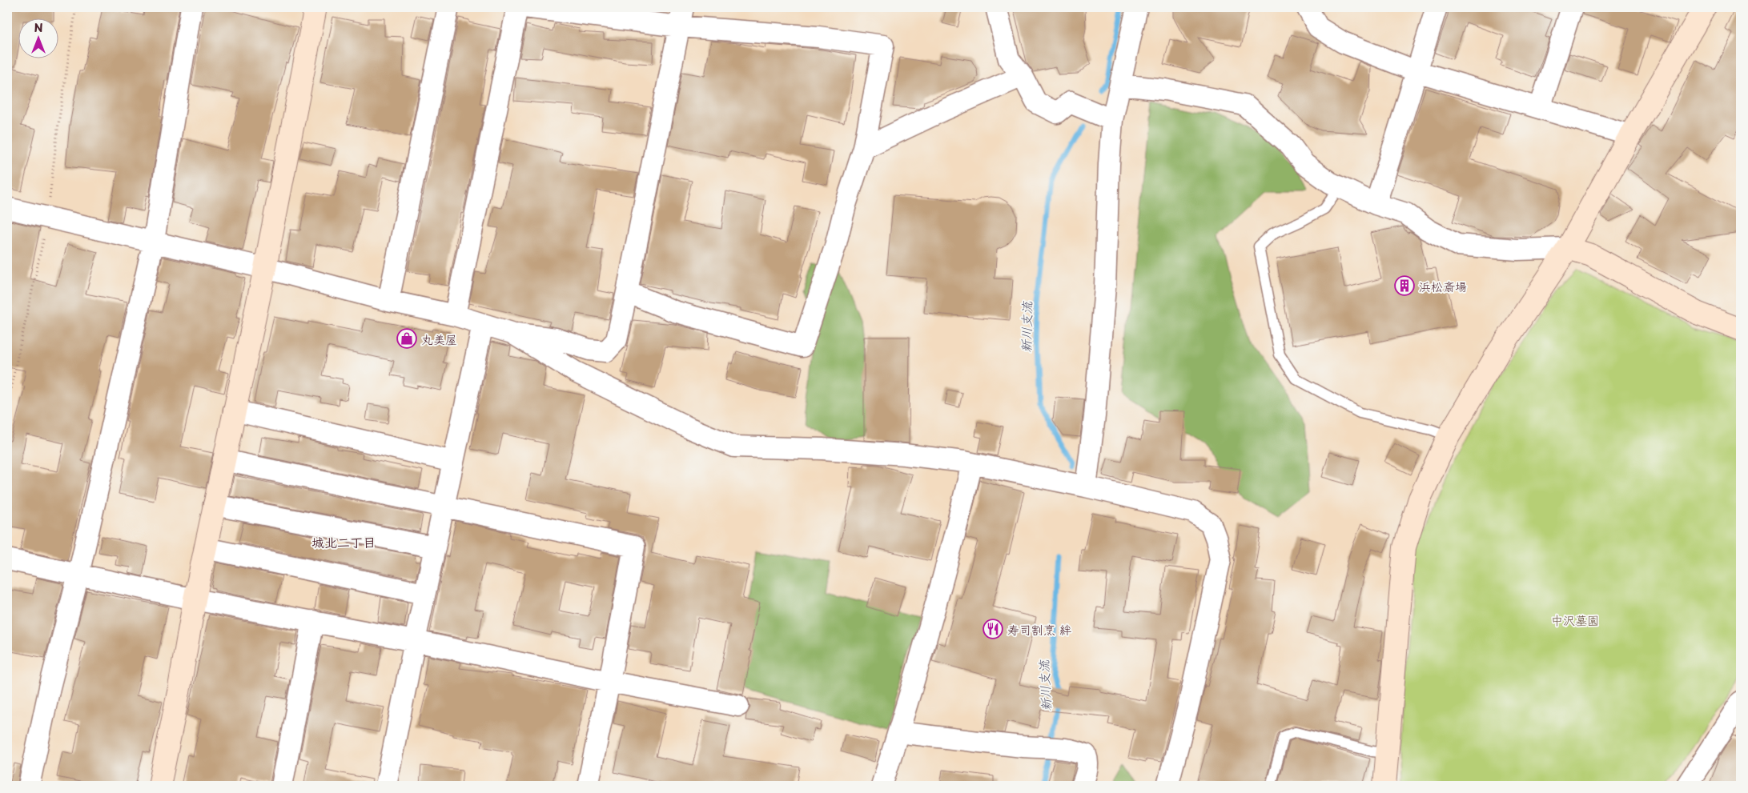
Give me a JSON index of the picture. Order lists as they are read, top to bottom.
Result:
{
  "districts": ["城北二丁目"],
  "water": ["新川支流"],
  "parks": ["中沢墓園"],
  "places": {
    "building": ["浜松斎場"],
    "shop": ["丸美屋"],
    "restaurant": ["寿司割烹 絆"]
  },
  "north": "top"
}
